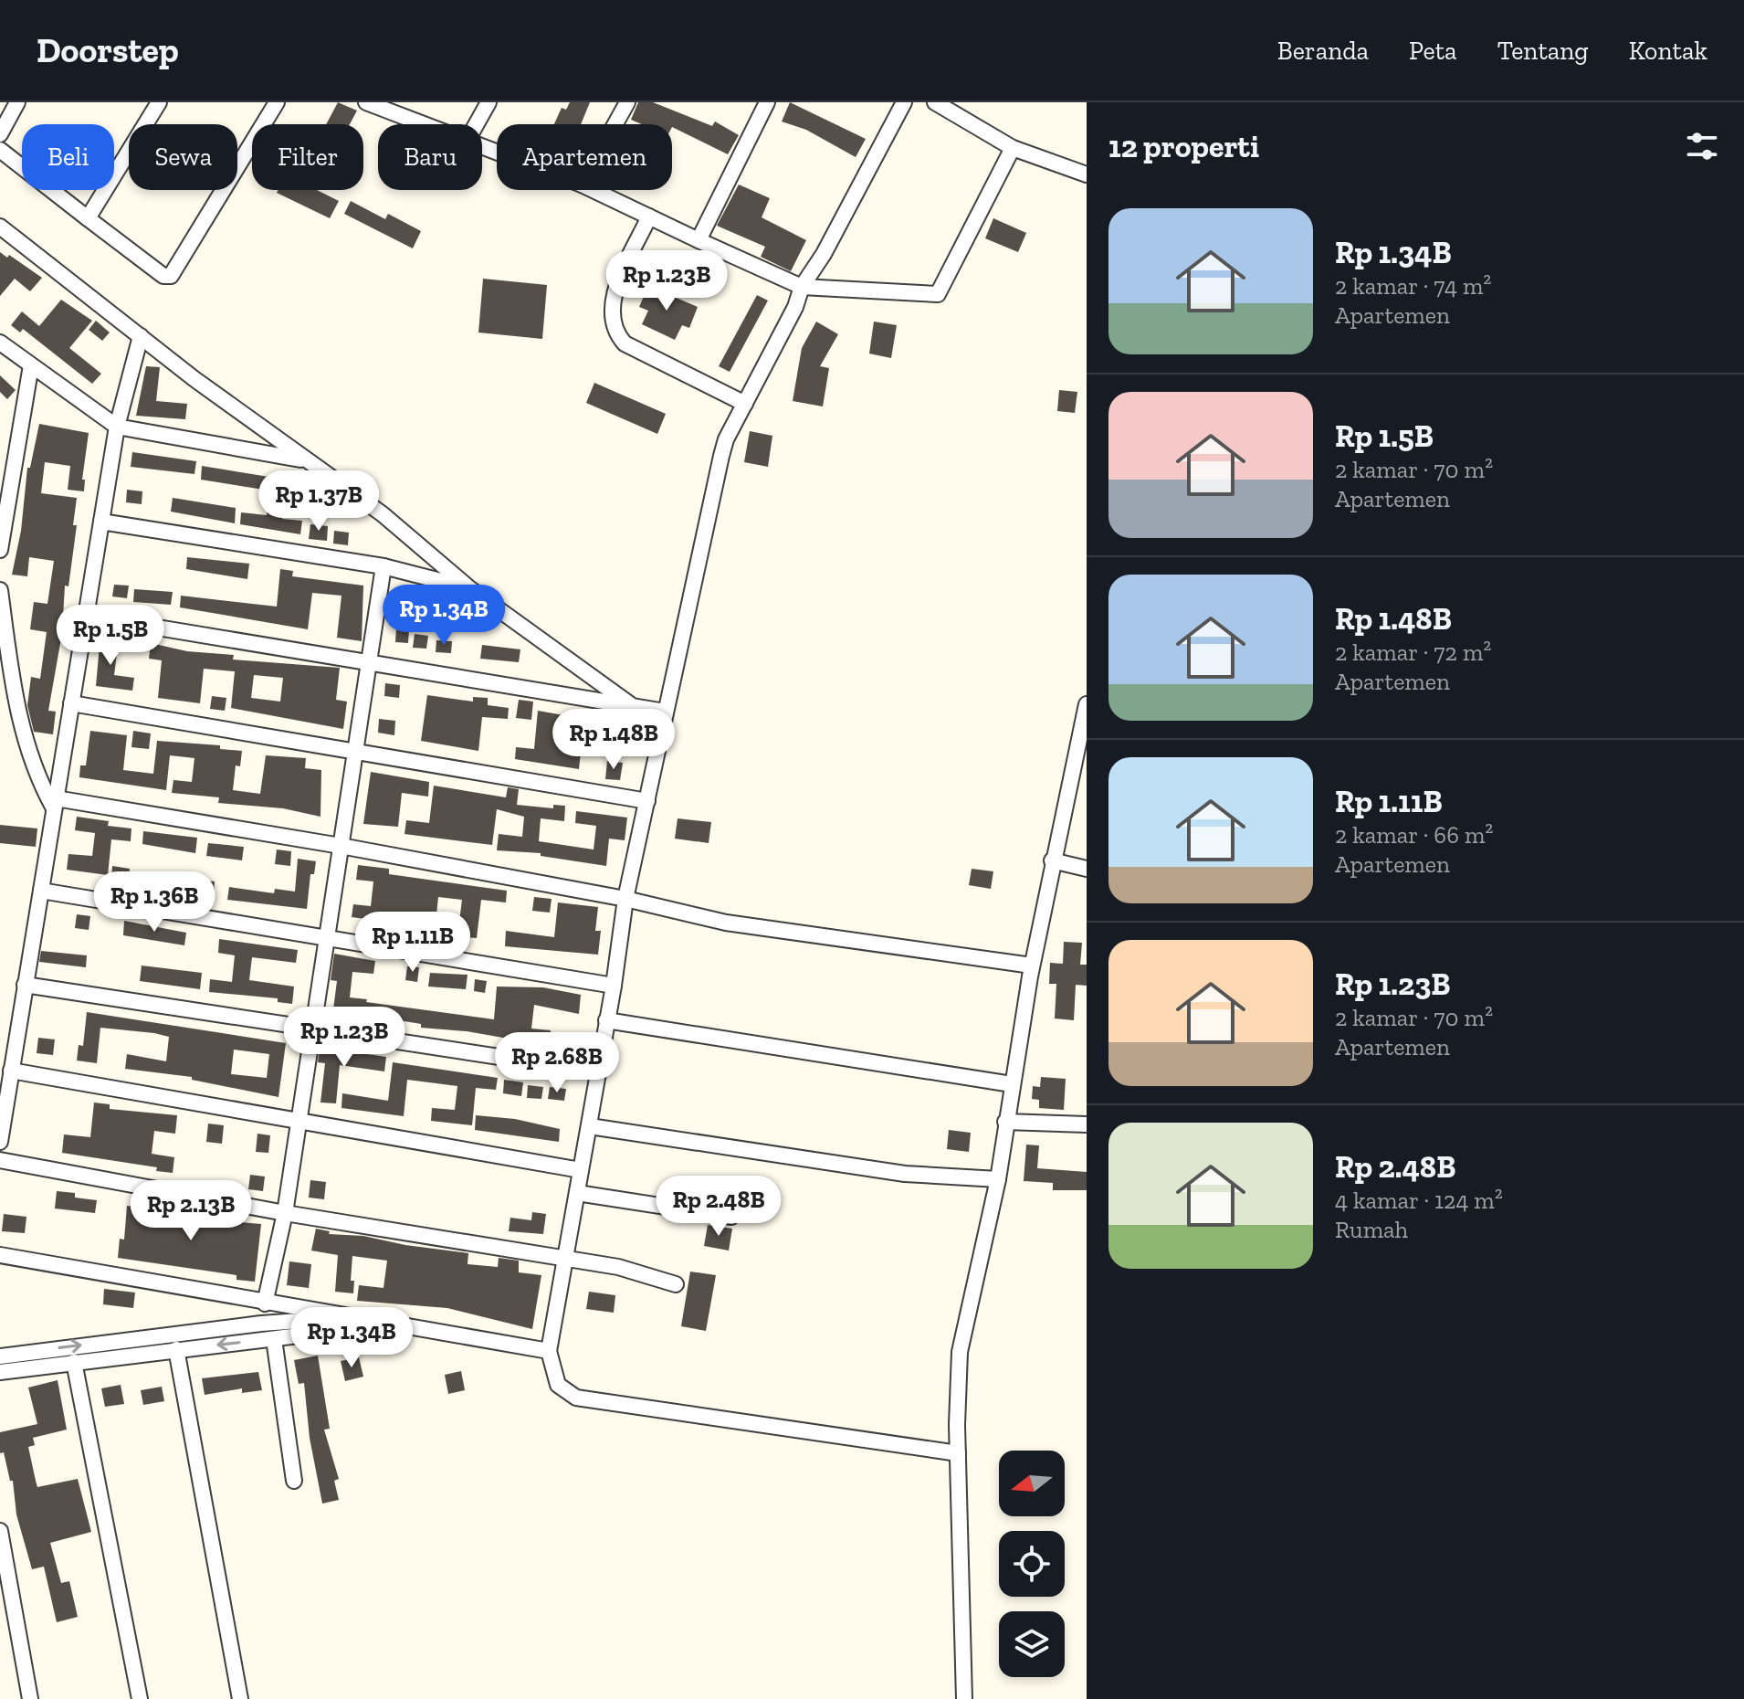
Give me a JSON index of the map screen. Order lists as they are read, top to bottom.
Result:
{
  "north": "left",
  "page": {
    "header": "Doorstep",
    "nav": [
      "Beranda",
      "Peta",
      "Tentang",
      "Kontak"
    ],
    "heading": "12 properti",
    "chip": [
      "Beli",
      "Sewa",
      "Filter",
      "Baru",
      "Apartemen"
    ],
    "list": [
      {
        "name": "Rp 1.34B",
        "note": "2 kamar · 74 m² · Apartemen"
      },
      {
        "name": "Rp 1.5B",
        "note": "2 kamar · 70 m² · Apartemen"
      },
      {
        "name": "Rp 1.48B",
        "note": "2 kamar · 72 m² · Apartemen"
      },
      {
        "name": "Rp 1.11B",
        "note": "2 kamar · 66 m² · Apartemen"
      },
      {
        "name": "Rp 1.23B",
        "note": "2 kamar · 70 m² · Apartemen"
      },
      {
        "name": "Rp 2.48B",
        "note": "4 kamar · 124 m² · Rumah"
      }
    ],
    "price": [
      "Rp 1.23B",
      "Rp 1.37B",
      "Rp 1.34B",
      "Rp 1.5B",
      "Rp 1.48B",
      "Rp 1.36B",
      "Rp 1.11B",
      "Rp 1.23B",
      "Rp 2.68B",
      "Rp 2.48B",
      "Rp 2.13B",
      "Rp 1.34B"
    ]
  }
}
